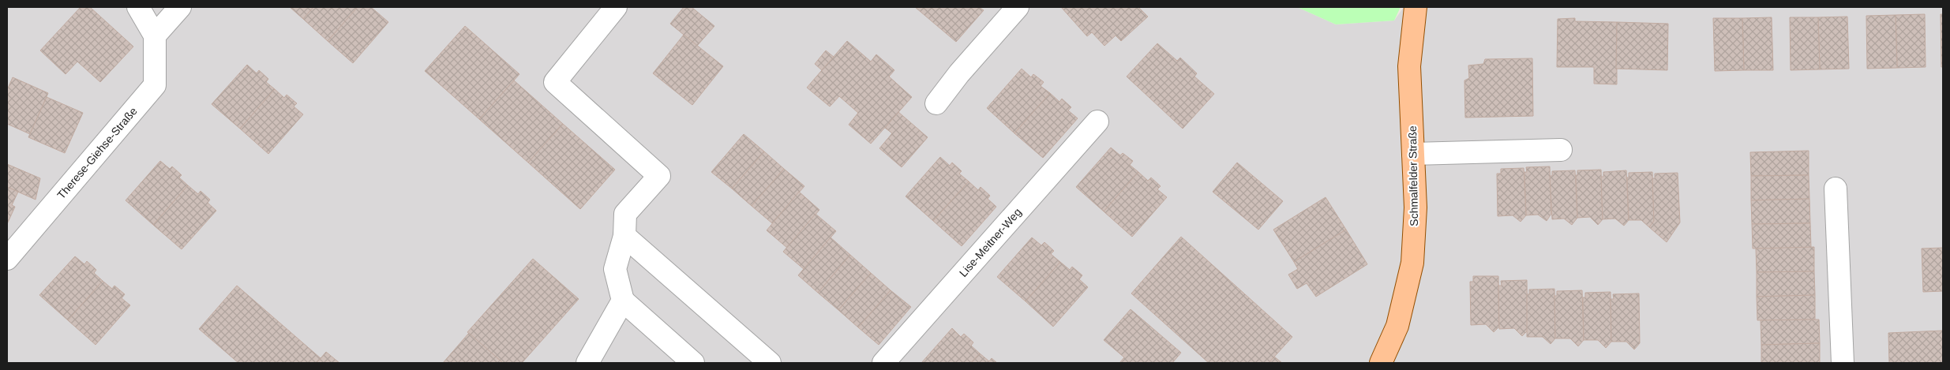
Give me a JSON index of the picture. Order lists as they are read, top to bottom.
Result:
{
  "streets": {
    "main road": ["Schmalfelder Straße"],
    "street": ["Therese-Giehse-Straße", "Lise-Meitner-Weg"]
  }
}
